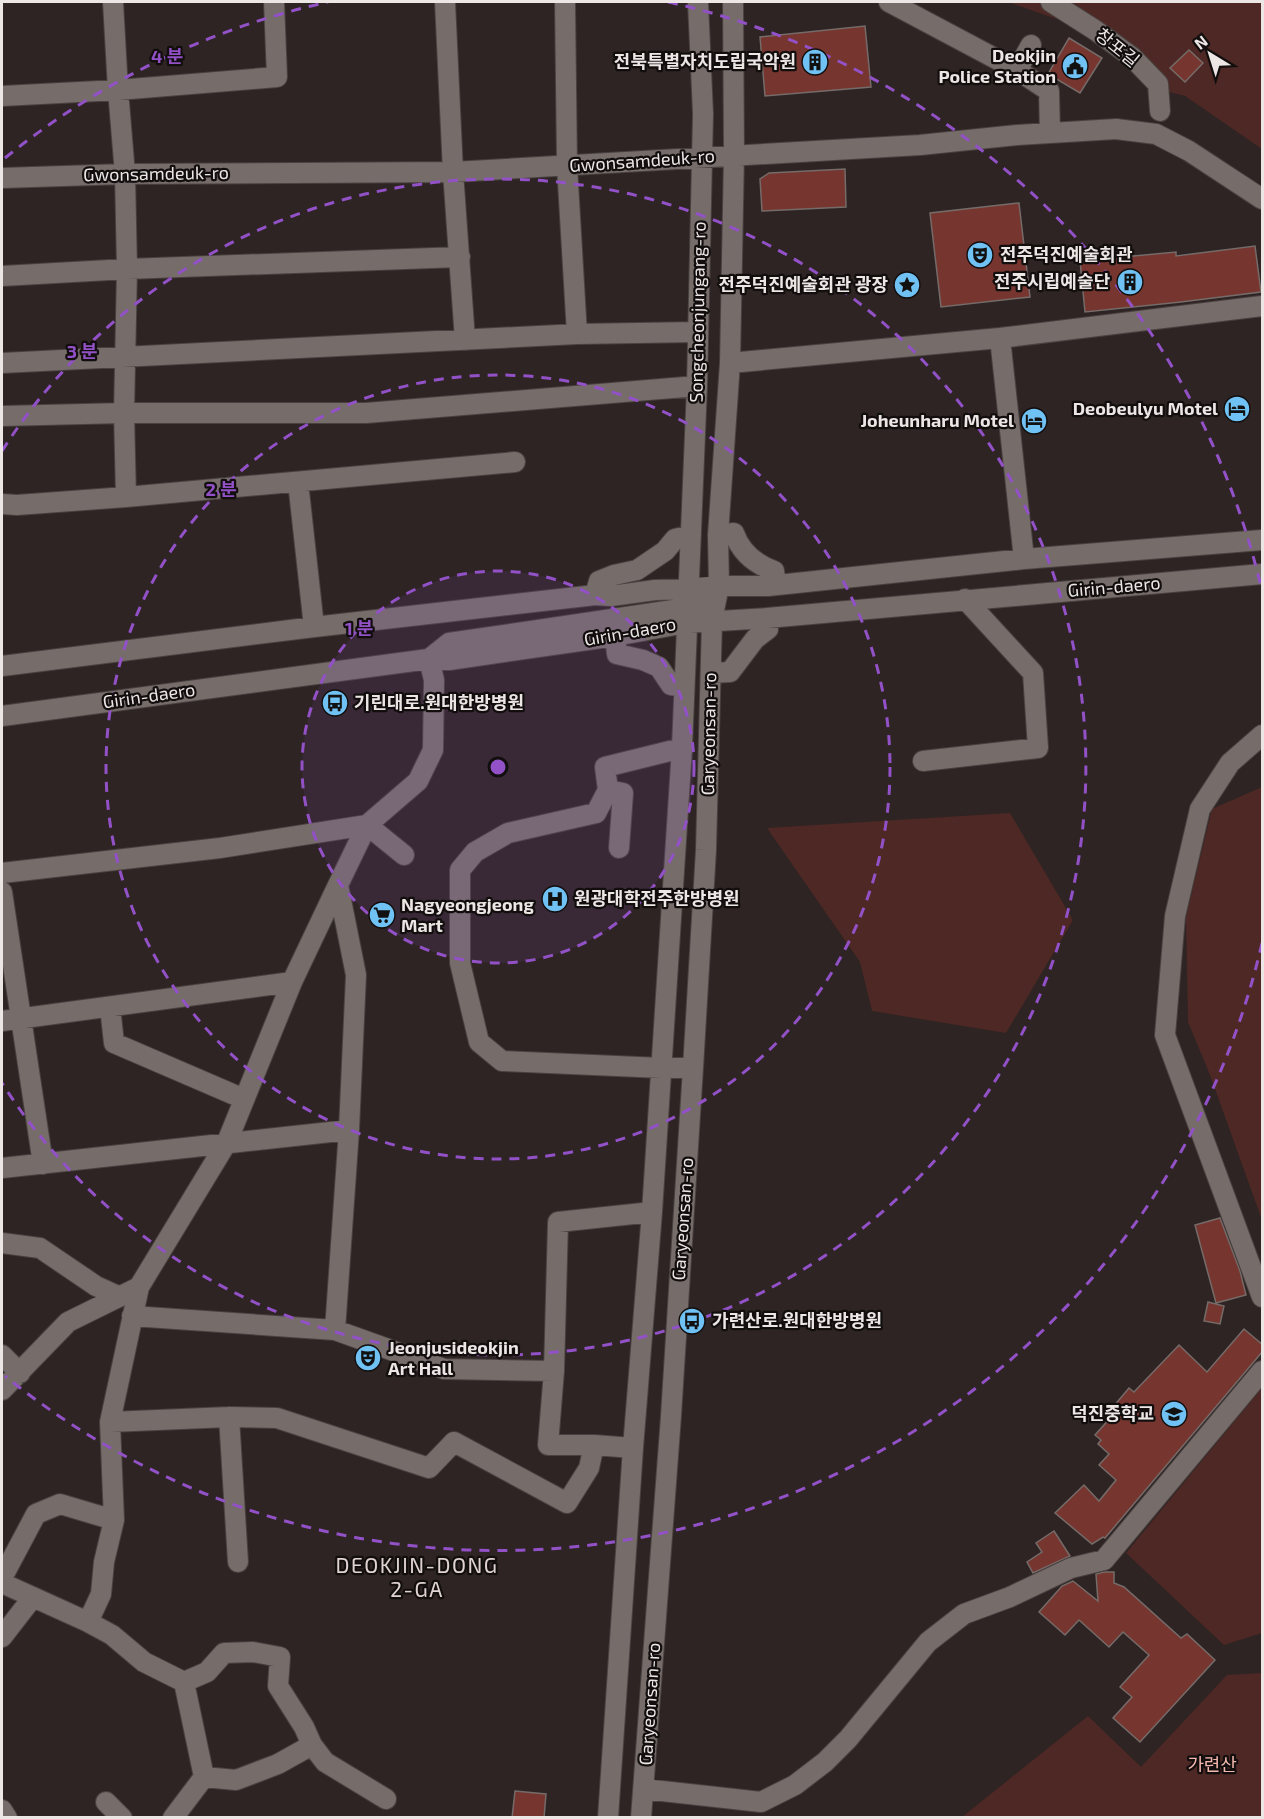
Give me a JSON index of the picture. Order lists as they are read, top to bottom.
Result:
{
  "streets": {
    "street": [
      "창포길",
      "Gwonsamdeuk-ro",
      "Songcheonjungang-ro",
      "Girin-daero",
      "Garyeonsan-ro"
    ]
  },
  "crossings": [
    ["Gwonsamdeuk-ro", "Songcheonjungang-ro"],
    ["Songcheonjungang-ro", "Girin-daero"],
    ["Songcheonjungang-ro", "Garyeonsan-ro"],
    ["Girin-daero", "Garyeonsan-ro"]
  ],
  "districts": ["DEOKJIN-DONG 2-GA"],
  "parks": ["가련산"],
  "places": {
    "building": ["전북특별자치도립국악원", "전주시립예술단"],
    "public building": ["Deokjin Police Station"],
    "theatre": ["전주덕진예술회관", "Jeonjusideokjin Art Hall"],
    "place": ["전주덕진예술회관 광장"],
    "hotel": ["Deobeulyu Motel", "Joheunharu Motel"],
    "bus stop": ["기린대로.원대한방병원", "가련산로.원대한방병원"],
    "hospital": ["원광대학전주한방병원"],
    "supermarket": ["Nagyeongjeong Mart"],
    "school or university": ["덕진중학교"]
  },
  "north": "top left",
  "rings": [
    "4 분",
    "3 분",
    "2 분",
    "1 분"
  ]
}
